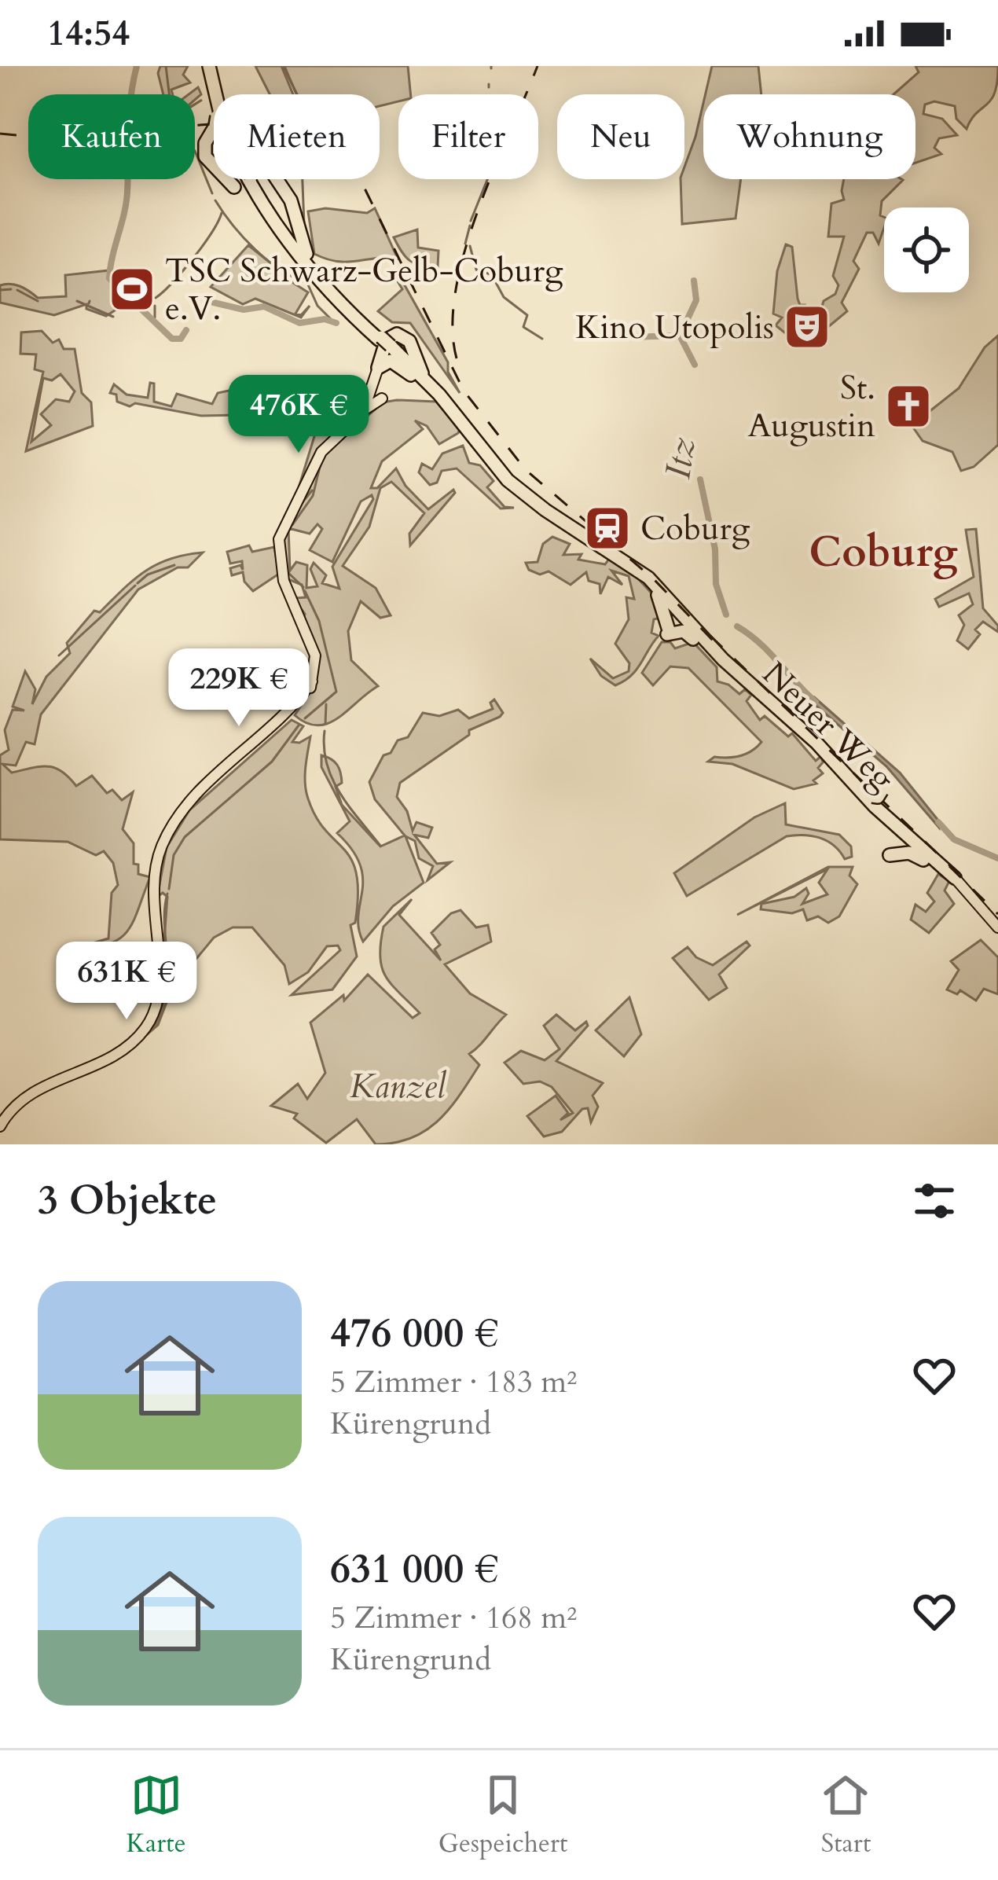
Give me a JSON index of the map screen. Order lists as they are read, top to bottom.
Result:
{
  "streets": {
    "highway": ["Neuer Weg"]
  },
  "districts": ["Coburg"],
  "water": ["Itz"],
  "parks": ["Kanzel"],
  "places": {
    "sports": ["TSC Schwarz-Gelb-Coburg e.V."],
    "theatre": ["Kino Utopolis"],
    "church": ["St. Augustin"],
    "station": ["Coburg"]
  },
  "page": {
    "status": "14:54",
    "chip": [
      "Kaufen",
      "Mieten",
      "Filter",
      "Neu",
      "Wohnung"
    ],
    "price": ["476K €", "229K €", "631K €"],
    "heading": "3 Objekte",
    "list": [
      {
        "name": "476 000 €",
        "note": "5 Zimmer · 183 m² · Kürengrund"
      },
      {
        "name": "631 000 €",
        "note": "5 Zimmer · 168 m² · Kürengrund"
      }
    ],
    "tabs": ["Karte", "Gespeichert", "Start"]
  }
}
